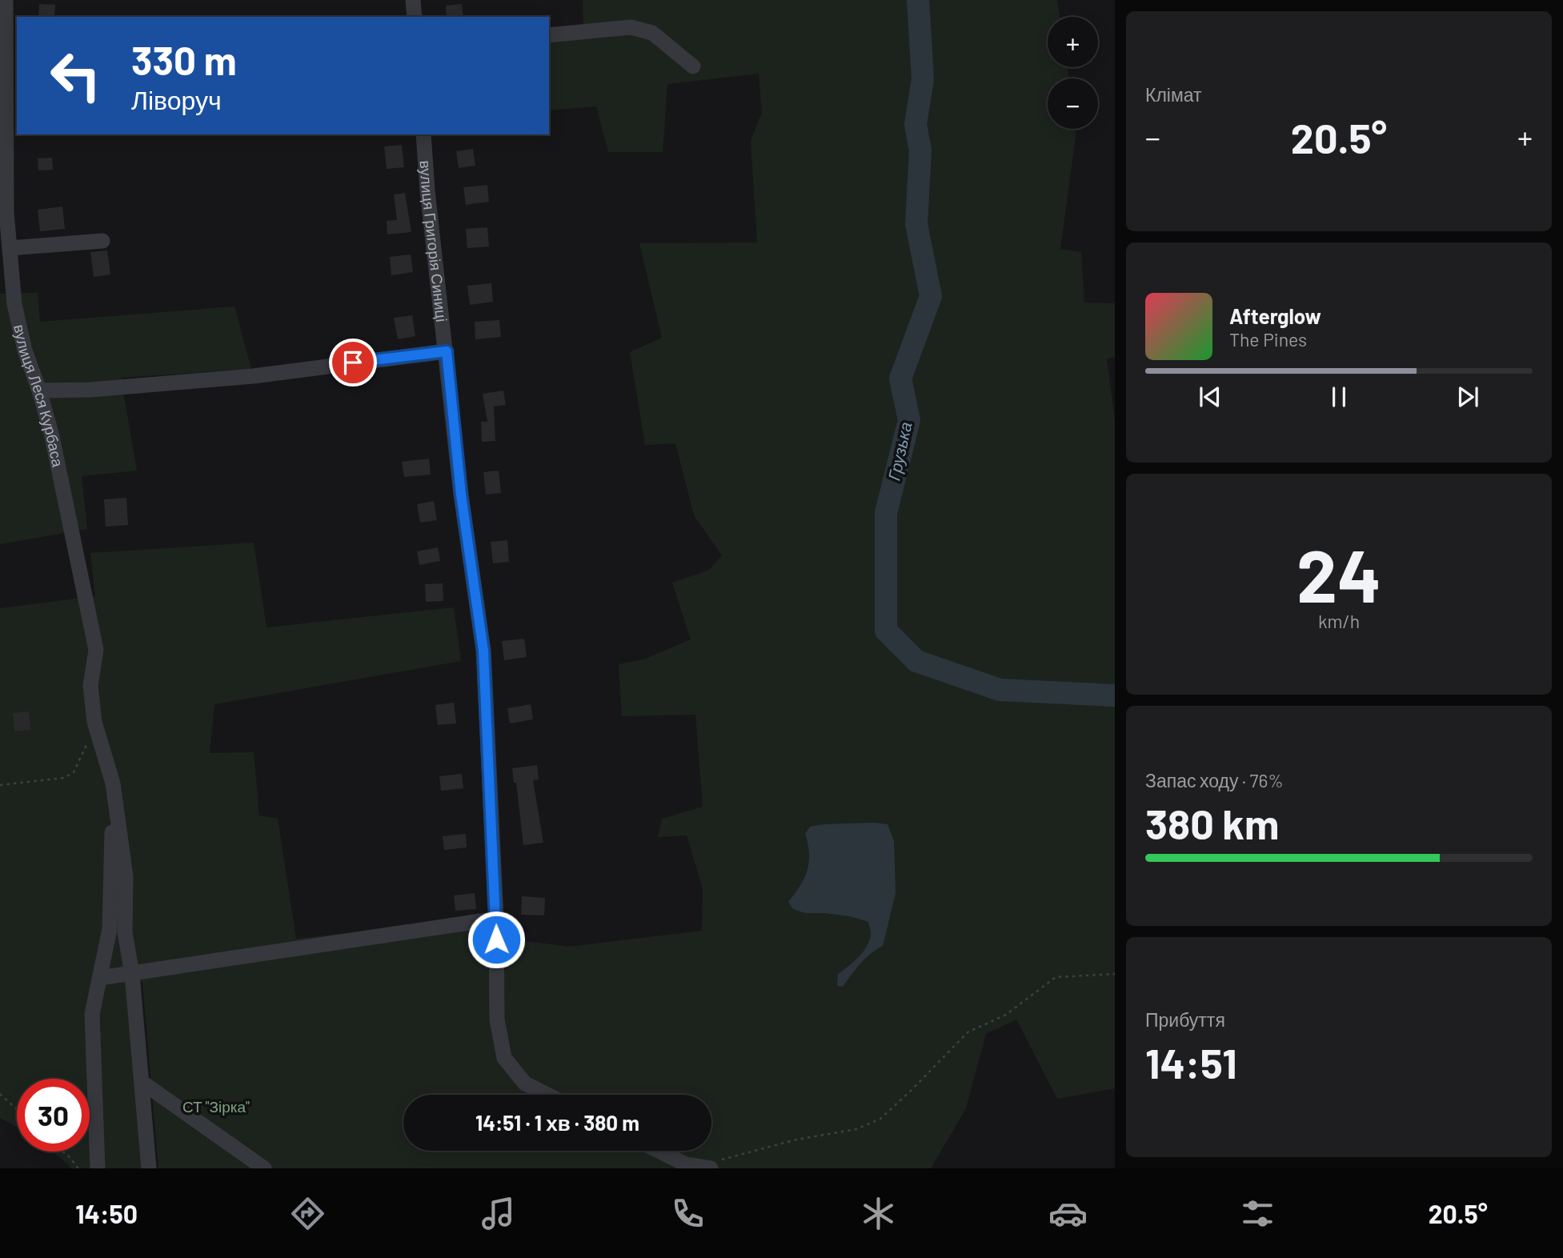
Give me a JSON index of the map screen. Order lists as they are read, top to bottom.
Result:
{
  "streets": {
    "street": ["вулиця Григорія Синиці", "вулиця Леся Курбаса"]
  },
  "water": ["Грузька"],
  "parks": ["СТ \"Зірка\""],
  "page": {
    "tile": [
      "Клімат",
      ["24", "km/h"],
      ["Запас ходу · 76%", "380 km"],
      ["Прибуття", "14:51"]
    ],
    "map_buttons": ["+", "−"],
    "turn": ["330 m", "Ліворуч"],
    "heat": ["−", "20.5°", "+"],
    "song": ["Afterglow", "The Pines"],
    "limit": "30",
    "trip": "14:51 · 1 хв · 380 m",
    "tabs": ["14:50", "20.5°"]
  }
}
